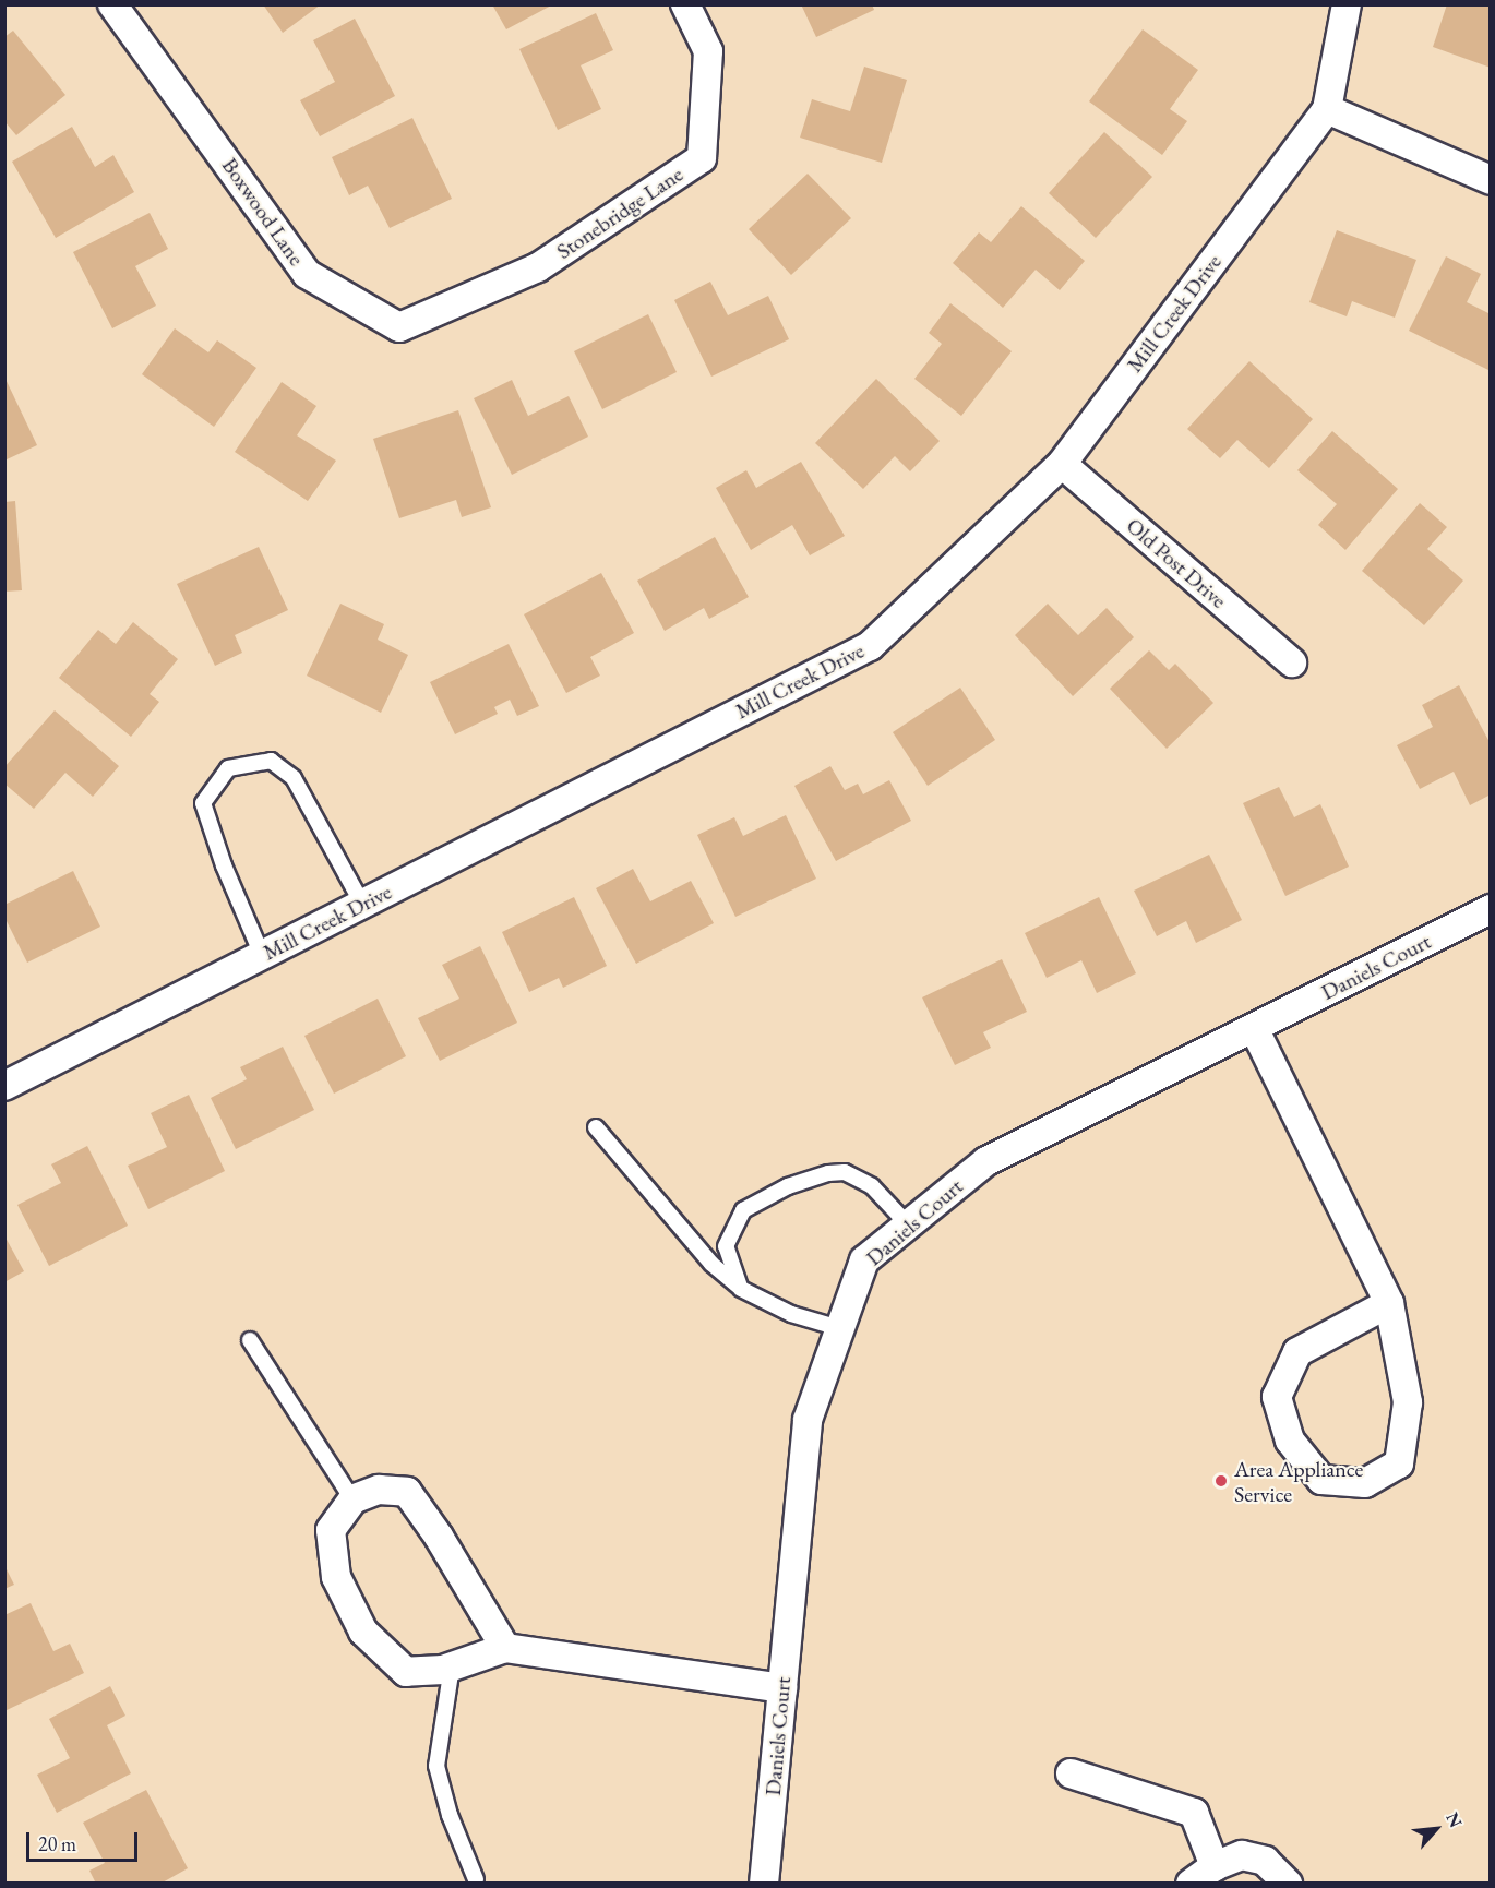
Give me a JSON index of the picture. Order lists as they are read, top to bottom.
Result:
{
  "streets": {
    "street": [
      "Boxwood Lane",
      "Stonebridge Lane",
      "Mill Creek Drive",
      "Old Post Drive",
      "Daniels Court"
    ]
  },
  "crossings": [
    ["Boxwood Lane", "Stonebridge Lane"],
    ["Mill Creek Drive", "Old Post Drive"]
  ],
  "places": ["Area Appliance Service"],
  "scale_bar": "20 m",
  "north": "top right"
}
